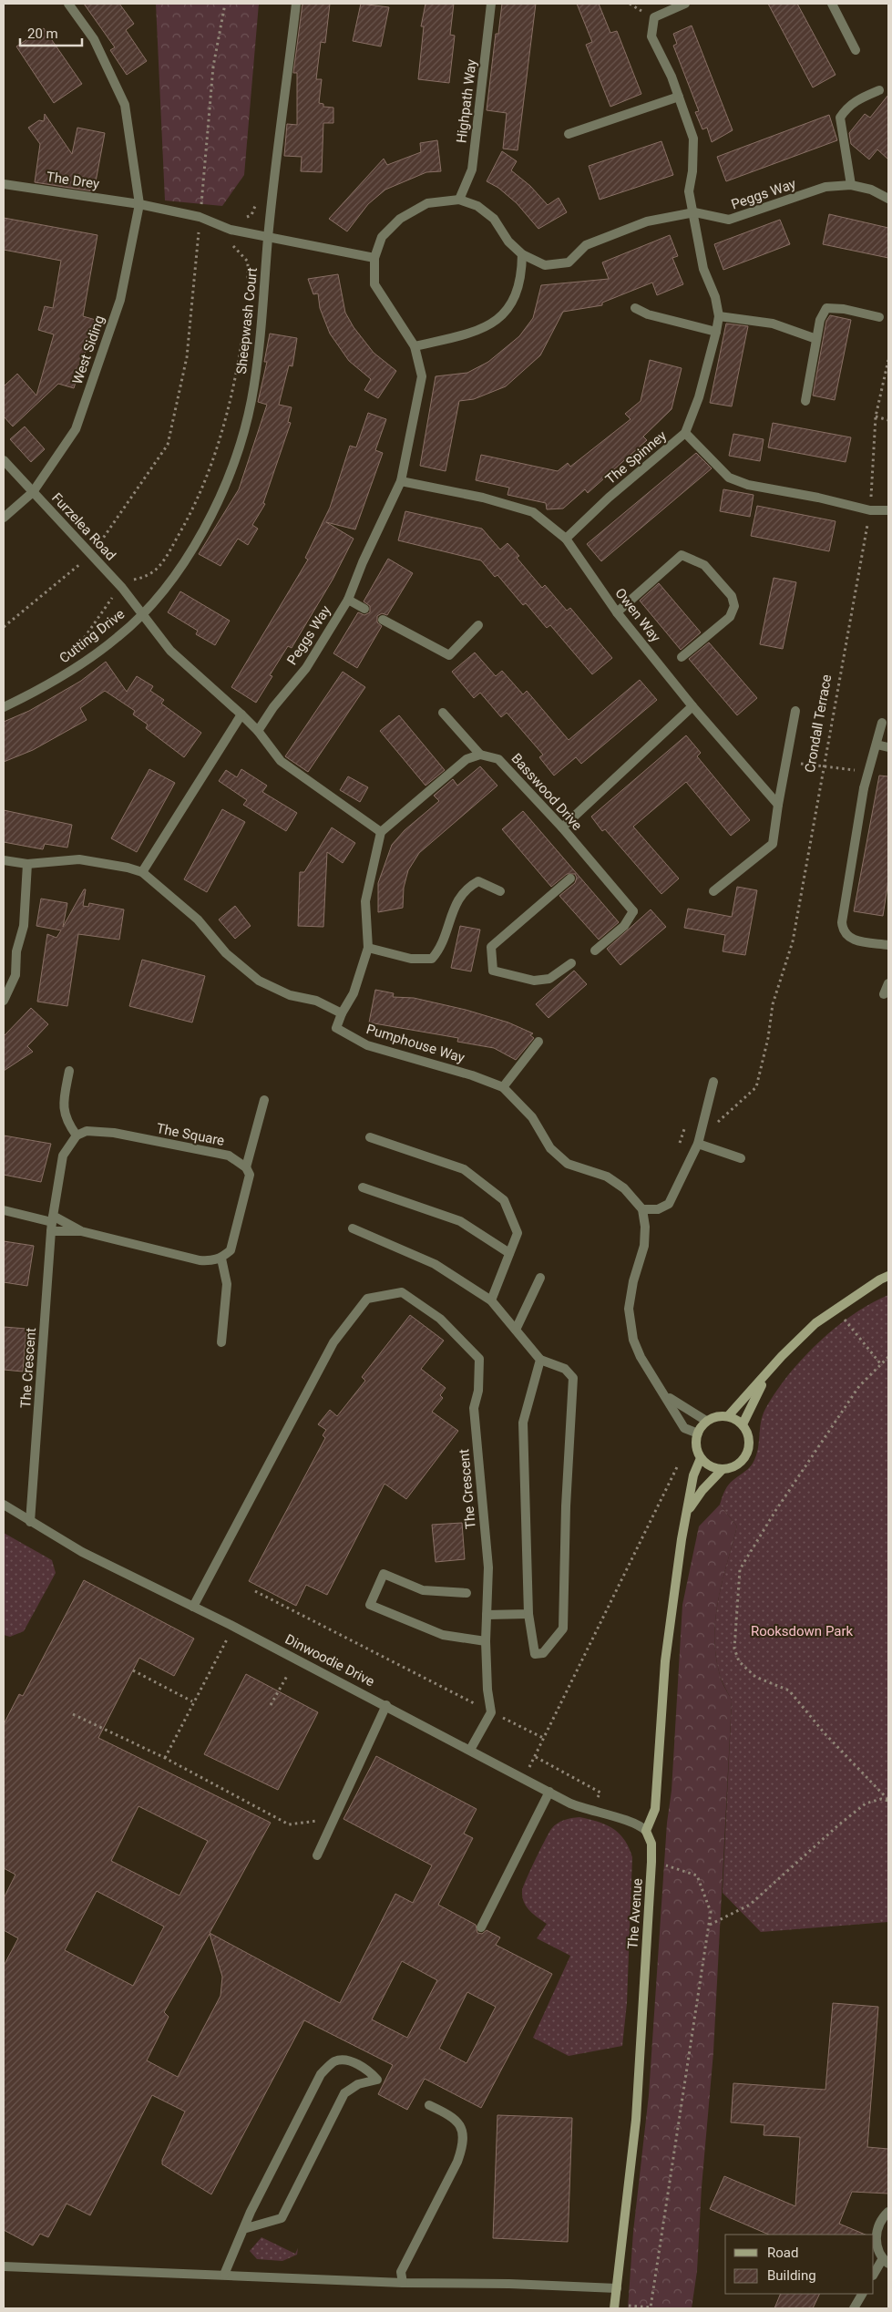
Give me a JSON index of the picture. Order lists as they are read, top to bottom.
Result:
{
  "streets": {
    "street": [
      "Highpath Way",
      "The Drey",
      "Peggs Way",
      "Sheepwash Court",
      "West Siding",
      "The Spinney",
      "Furzelea Road",
      "Owen Way",
      "Cutting Drive",
      "Basswood Drive",
      "Pumphouse Way",
      "The Square",
      "The Crescent",
      "Dinwoodie Drive",
      "The Avenue"
    ],
    "path": ["Crondall Terrace"]
  },
  "crossings": [
    ["Highpath Way", "The Drey"],
    ["Highpath Way", "Peggs Way"],
    ["The Drey", "Peggs Way"],
    ["The Drey", "Sheepwash Court"],
    ["The Drey", "West Siding"],
    ["Peggs Way", "The Spinney"],
    ["Sheepwash Court", "Furzelea Road"],
    ["Sheepwash Court", "Cutting Drive"],
    ["West Siding", "Furzelea Road"],
    ["The Spinney", "Owen Way"],
    ["Furzelea Road", "Cutting Drive"],
    ["The Crescent", "Dinwoodie Drive"],
    ["Dinwoodie Drive", "The Avenue"]
  ],
  "parks": ["Rooksdown Park"],
  "legend": ["Road", "Building"],
  "scale_bar": "20 m"
}
